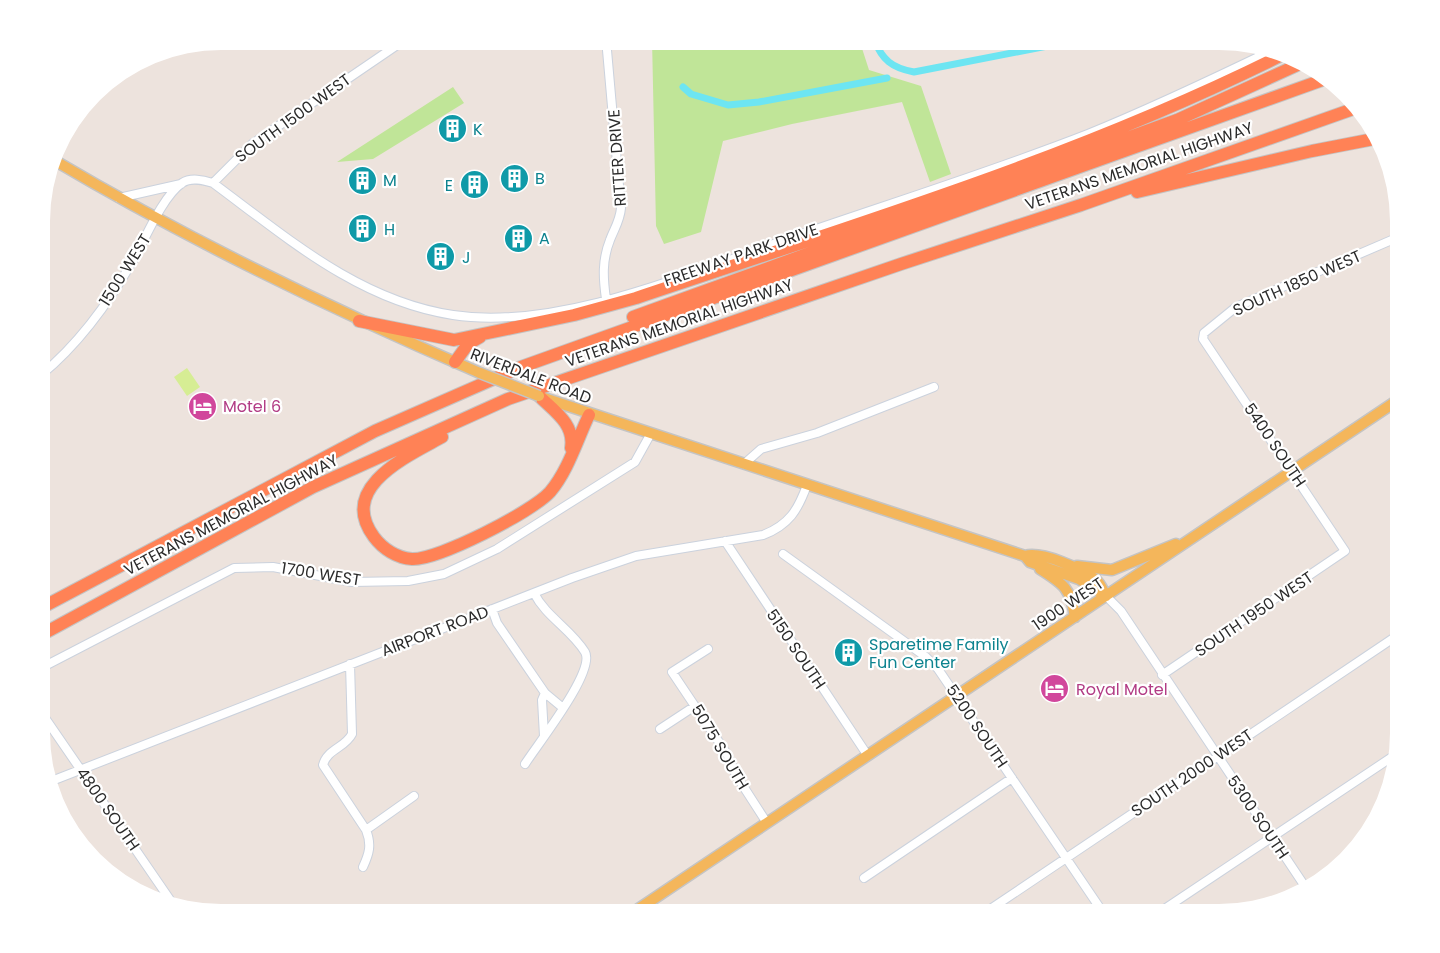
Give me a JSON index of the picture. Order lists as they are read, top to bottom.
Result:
{
  "streets": {
    "highway": ["VETERANS MEMORIAL HIGHWAY"],
    "main road": ["RIVERDALE ROAD", "1900 WEST"],
    "street": [
      "SOUTH 1500 WEST",
      "RITTER DRIVE",
      "FREEWAY PARK DRIVE",
      "1500 WEST",
      "SOUTH 1850 WEST",
      "5400 SOUTH",
      "1700 WEST",
      "SOUTH 1950 WEST",
      "AIRPORT ROAD",
      "5150 SOUTH",
      "5200 SOUTH",
      "5075 SOUTH",
      "SOUTH 2000 WEST",
      "4800 SOUTH",
      "5300 SOUTH"
    ]
  },
  "crossings": [
    ["SOUTH 1500 WEST", "FREEWAY PARK DRIVE"],
    ["RITTER DRIVE", "FREEWAY PARK DRIVE"],
    ["1500 WEST", "RIVERDALE ROAD"],
    ["SOUTH 1850 WEST", "5400 SOUTH"],
    ["RIVERDALE ROAD", "1700 WEST"],
    ["RIVERDALE ROAD", "1900 WEST"],
    ["RIVERDALE ROAD", "AIRPORT ROAD"],
    ["RIVERDALE ROAD", "5300 SOUTH"],
    ["5400 SOUTH", "1900 WEST"],
    ["5400 SOUTH", "SOUTH 1950 WEST"],
    ["1900 WEST", "5150 SOUTH"],
    ["1900 WEST", "5200 SOUTH"],
    ["1900 WEST", "5075 SOUTH"],
    ["1900 WEST", "5300 SOUTH"],
    ["SOUTH 1950 WEST", "5300 SOUTH"],
    ["AIRPORT ROAD", "5150 SOUTH"],
    ["AIRPORT ROAD", "4800 SOUTH"],
    ["5200 SOUTH", "SOUTH 2000 WEST"],
    ["SOUTH 2000 WEST", "5300 SOUTH"]
  ],
  "places": {
    "building": [
      "K",
      "B",
      "M",
      "E",
      "H",
      "A",
      "J",
      "Sparetime Family Fun Center"
    ],
    "hotel": ["Motel 6", "Royal Motel"]
  }
}
